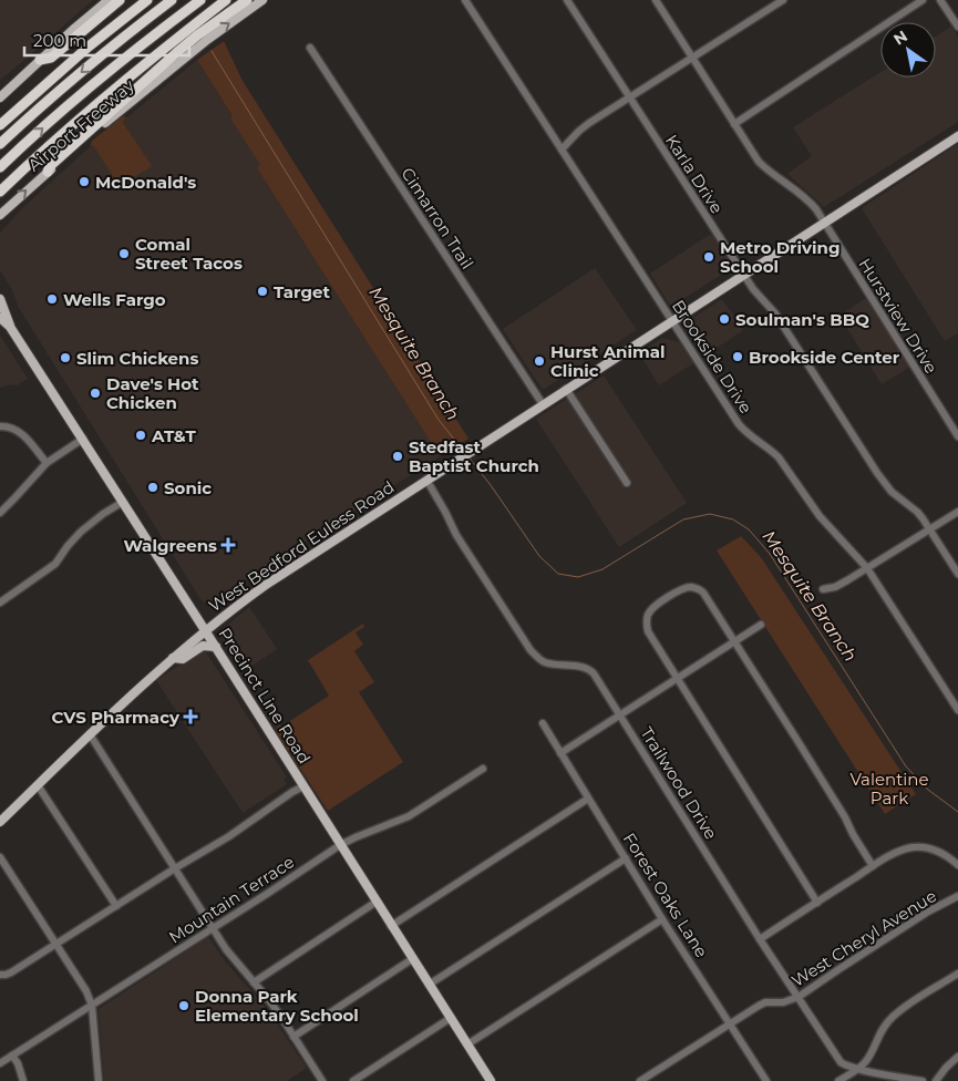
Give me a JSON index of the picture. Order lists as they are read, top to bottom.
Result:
{
  "streets": {
    "highway": ["Airport Freeway"],
    "main road": ["West Bedford Euless Road", "Precinct Line Road"],
    "street": [
      "Karla Drive",
      "Cimarron Trail",
      "Hurstview Drive",
      "Brookside Drive",
      "Trailwood Drive",
      "Forest Oaks Lane",
      "Mountain Terrace",
      "West Cheryl Avenue"
    ]
  },
  "crossings": [
    ["Karla Drive", "West Bedford Euless Road"],
    ["Cimarron Trail", "West Bedford Euless Road"],
    ["Hurstview Drive", "West Bedford Euless Road"],
    ["Brookside Drive", "West Bedford Euless Road"],
    ["West Bedford Euless Road", "Precinct Line Road"],
    ["West Bedford Euless Road", "Trailwood Drive"],
    ["Precinct Line Road", "Mountain Terrace"],
    ["Trailwood Drive", "West Cheryl Avenue"],
    ["Forest Oaks Lane", "West Cheryl Avenue"]
  ],
  "water": ["Mesquite Branch"],
  "parks": ["Valentine Park"],
  "places": {
    "other": [
      "McDonald's",
      "Comal Street Tacos",
      "Metro Driving School",
      "Target",
      "Wells Fargo",
      "Soulman's BBQ",
      "Brookside Center",
      "Slim Chickens",
      "Hurst Animal Clinic",
      "Dave's Hot Chicken",
      "AT&T",
      "Stedfast Baptist Church",
      "Sonic",
      "Donna Park Elementary School"
    ],
    "health": ["Walgreens", "CVS Pharmacy"]
  },
  "scale_bar": "200 m",
  "north": "top left"
}
